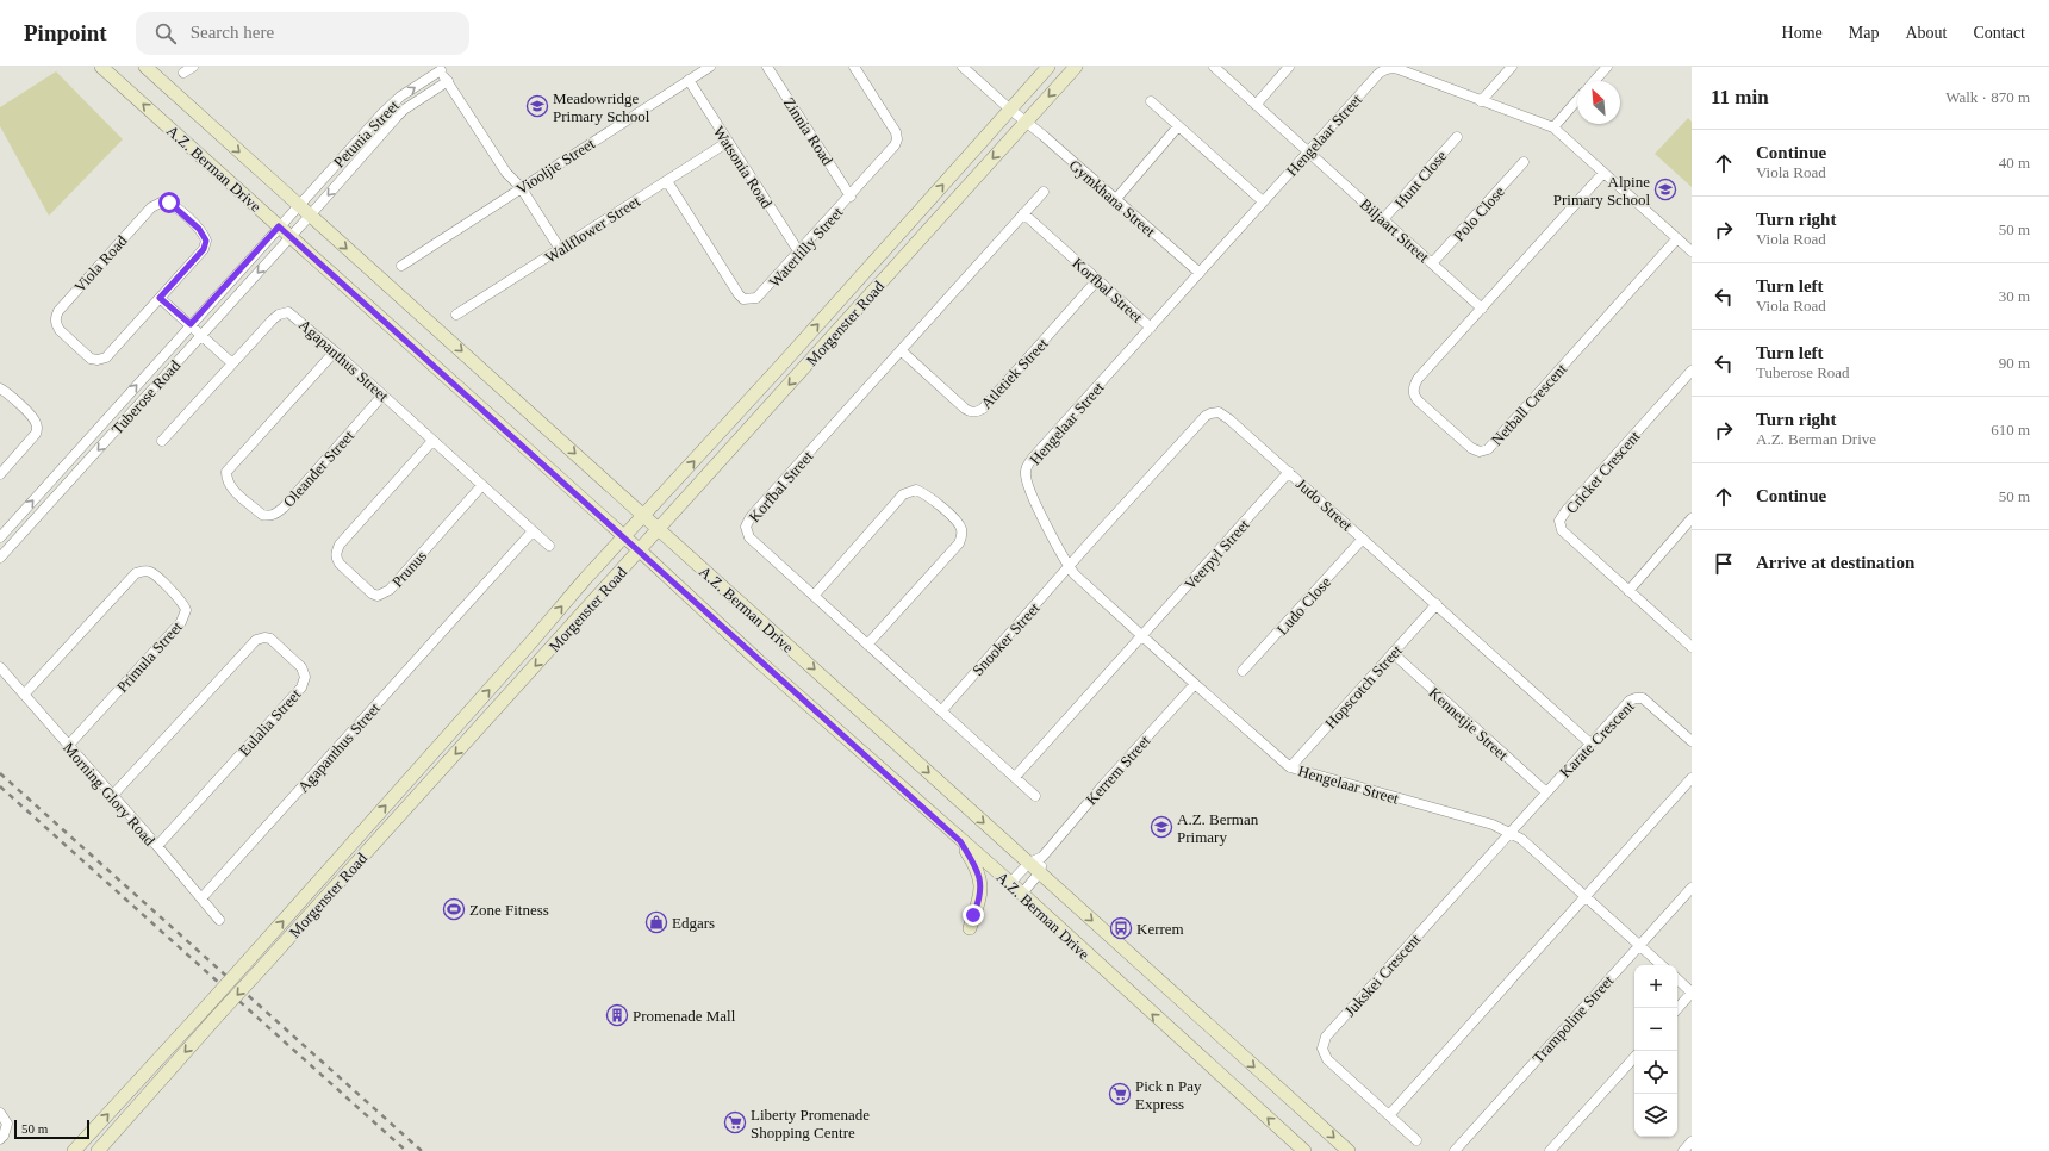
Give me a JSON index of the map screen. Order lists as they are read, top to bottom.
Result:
{
  "streets": {
    "main road": ["A.Z. Berman Drive", "Morgenster Road"],
    "street": [
      "Zinnia Road",
      "Petunia Street",
      "Hengelaar Street",
      "Viooljie Street",
      "Watsonia Road",
      "Hunt Close",
      "Gymkhana Street",
      "Polo Close",
      "Wallflower Street",
      "Biljaart Street",
      "Waterlilly Street",
      "Viola Road",
      "Korfbal Street",
      "Agapanthus Street",
      "Atletiek Street",
      "Tuberose Road",
      "Netball Crescent",
      "Oleander Street",
      "Cricket Crescent",
      "Judo Street",
      "Veerpyl Street",
      "Prunus",
      "Ludo Close",
      "Snooker Street",
      "Primula Street",
      "Hopscotch Street",
      "Eulalia Street",
      "Kennetjie Street",
      "Karate Crescent",
      "Kerrem Street",
      "Morning Glory Road",
      "Jukskei Crescent",
      "Trampoline Street"
    ]
  },
  "crossings": [
    ["Zinnia Road", "Waterlilly Street"],
    ["Petunia Street", "A.Z. Berman Drive"],
    ["Petunia Street", "Tuberose Road"],
    ["Hengelaar Street", "Gymkhana Street"],
    ["Hengelaar Street", "Biljaart Street"],
    ["Hengelaar Street", "Korfbal Street"],
    ["Hengelaar Street", "Netball Crescent"],
    ["Hengelaar Street", "Judo Street"],
    ["Hengelaar Street", "Veerpyl Street"],
    ["Hengelaar Street", "Snooker Street"],
    ["Hengelaar Street", "Hopscotch Street"],
    ["Hengelaar Street", "Karate Crescent"],
    ["Hengelaar Street", "Kerrem Street"],
    ["Hengelaar Street", "Jukskei Crescent"],
    ["Hengelaar Street", "Trampoline Street"],
    ["Viooljie Street", "Watsonia Road"],
    ["Watsonia Road", "Wallflower Street"],
    ["Watsonia Road", "Waterlilly Street"],
    ["A.Z. Berman Drive", "Morgenster Road"],
    ["A.Z. Berman Drive", "Tuberose Road"],
    ["A.Z. Berman Drive", "Kerrem Street"],
    ["Hunt Close", "Biljaart Street"],
    ["Gymkhana Street", "Morgenster Road"],
    ["Polo Close", "Biljaart Street"],
    ["Wallflower Street", "Waterlilly Street"],
    ["Biljaart Street", "Netball Crescent"],
    ["Korfbal Street", "Atletiek Street"],
    ["Korfbal Street", "Snooker Street"],
    ["Agapanthus Street", "Oleander Street"],
    ["Agapanthus Street", "Prunus"],
    ["Agapanthus Street", "Morning Glory Road"],
    ["Judo Street", "Veerpyl Street"],
    ["Judo Street", "Ludo Close"],
    ["Judo Street", "Snooker Street"],
    ["Judo Street", "Hopscotch Street"],
    ["Judo Street", "Karate Crescent"],
    ["Primula Street", "Morning Glory Road"],
    ["Hopscotch Street", "Kennetjie Street"],
    ["Eulalia Street", "Morning Glory Road"],
    ["Kennetjie Street", "Karate Crescent"],
    ["Karate Crescent", "Jukskei Crescent"]
  ],
  "places": {
    "school or university": ["Meadowridge Primary School", "Alpine Primary School", "A.Z. Berman Primary"],
    "sports": ["Zone Fitness"],
    "shop": ["Edgars"],
    "bus stop": ["Kerrem"],
    "building": ["Promenade Mall"],
    "supermarket": ["Pick n Pay Express", "Liberty Promenade Shopping Centre"]
  },
  "scale_bar": "50 m",
  "north": "top left",
  "page": {
    "header": "Pinpoint",
    "search": "Search here",
    "nav": [
      "Home",
      "Map",
      "About",
      "Contact"
    ],
    "heading": ["11 min", "Walk · 870 m"],
    "list": [
      ["Continue", "Viola Road", "40 m"],
      ["Turn right", "Viola Road", "50 m"],
      ["Turn left", "Viola Road", "30 m"],
      ["Turn left", "Tuberose Road", "90 m"],
      ["Turn right", "A.Z. Berman Drive", "610 m"],
      ["Continue", "50 m"],
      "Arrive at destination"
    ],
    "map_buttons": ["+", "−"],
    "scale": "50 m"
  }
}
